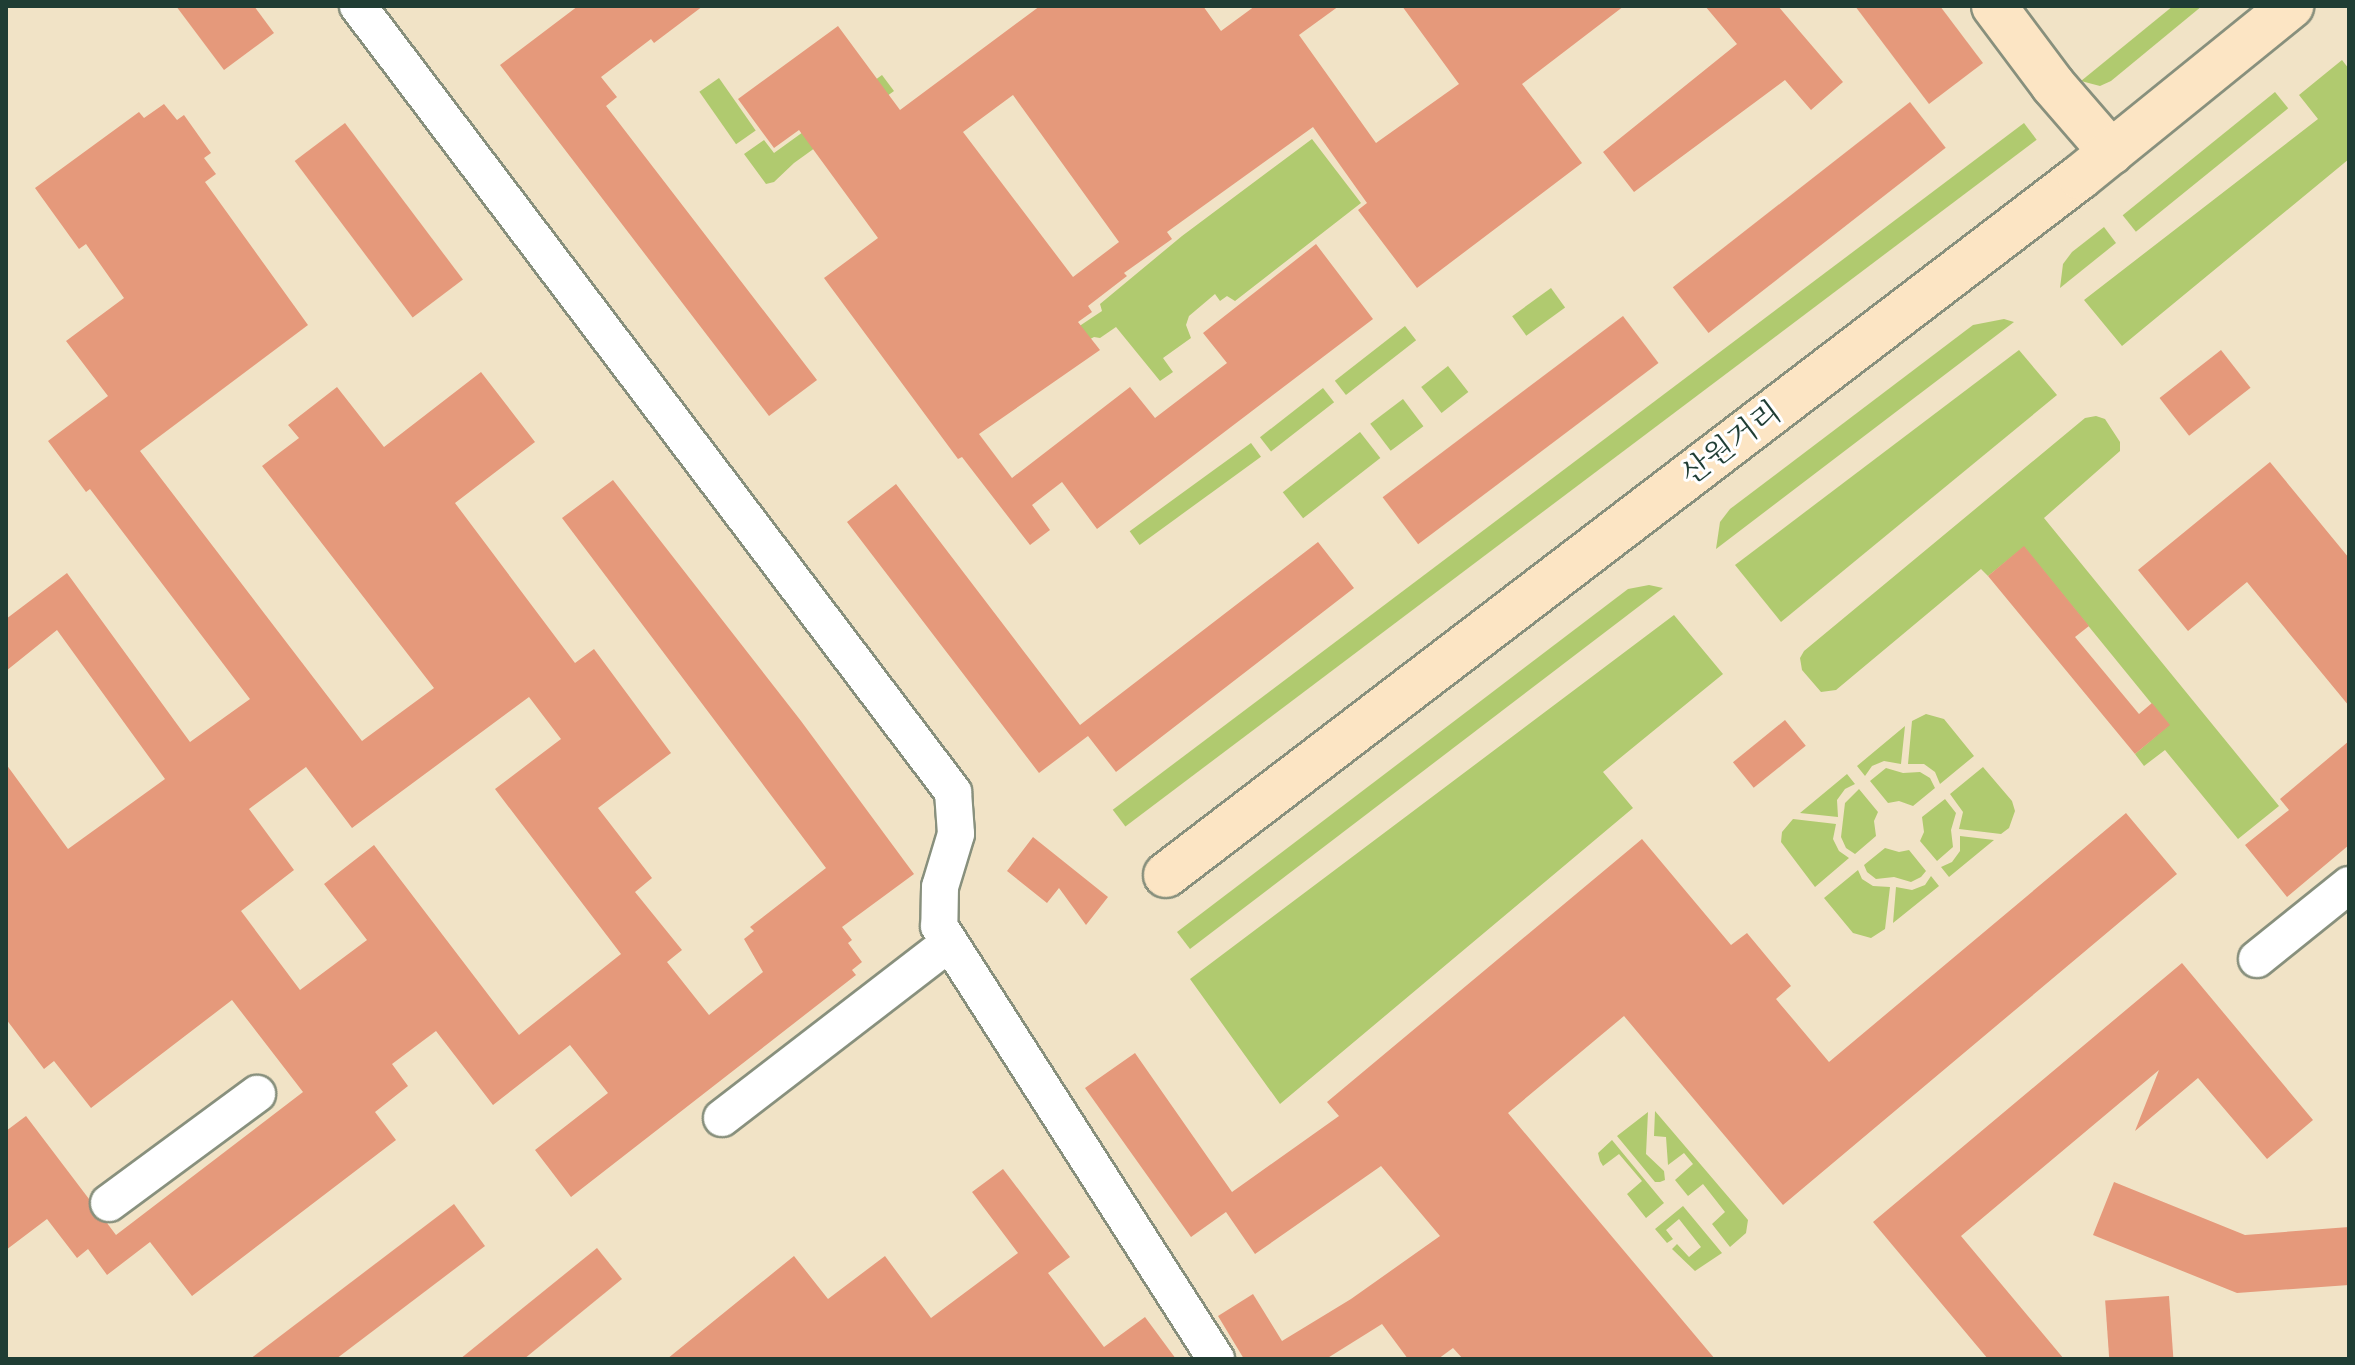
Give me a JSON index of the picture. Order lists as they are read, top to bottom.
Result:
{
  "streets": {
    "main road": ["산원거리"]
  }
}
